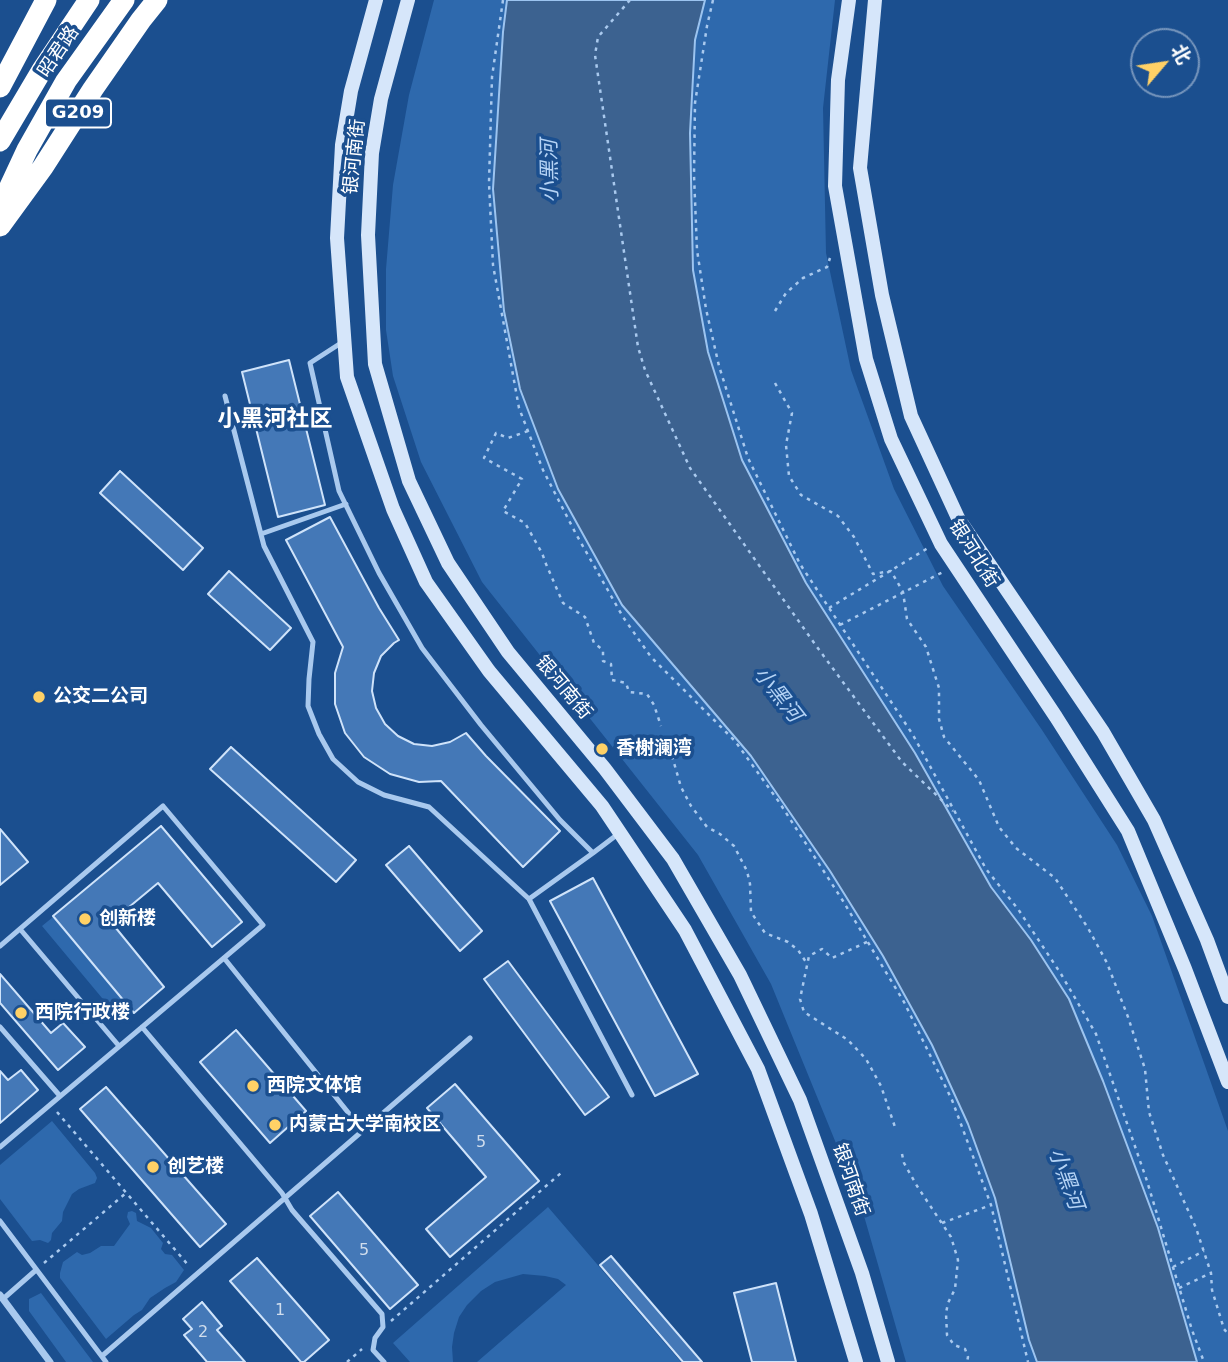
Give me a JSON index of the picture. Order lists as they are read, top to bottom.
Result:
{
  "streets": {
    "highway": ["昭君路", "G209"],
    "main road": ["银河南街", "银河北街"]
  },
  "districts": ["小黑河社区"],
  "water": ["小黑河"],
  "places": [
    "公交二公司",
    "香榭澜湾",
    "创新楼",
    "西院行政楼",
    "西院文体馆",
    "内蒙古大学南校区",
    "创艺楼"
  ],
  "house_numbers": [
    "5",
    "5",
    "1",
    "2"
  ],
  "north": "top right"
}
